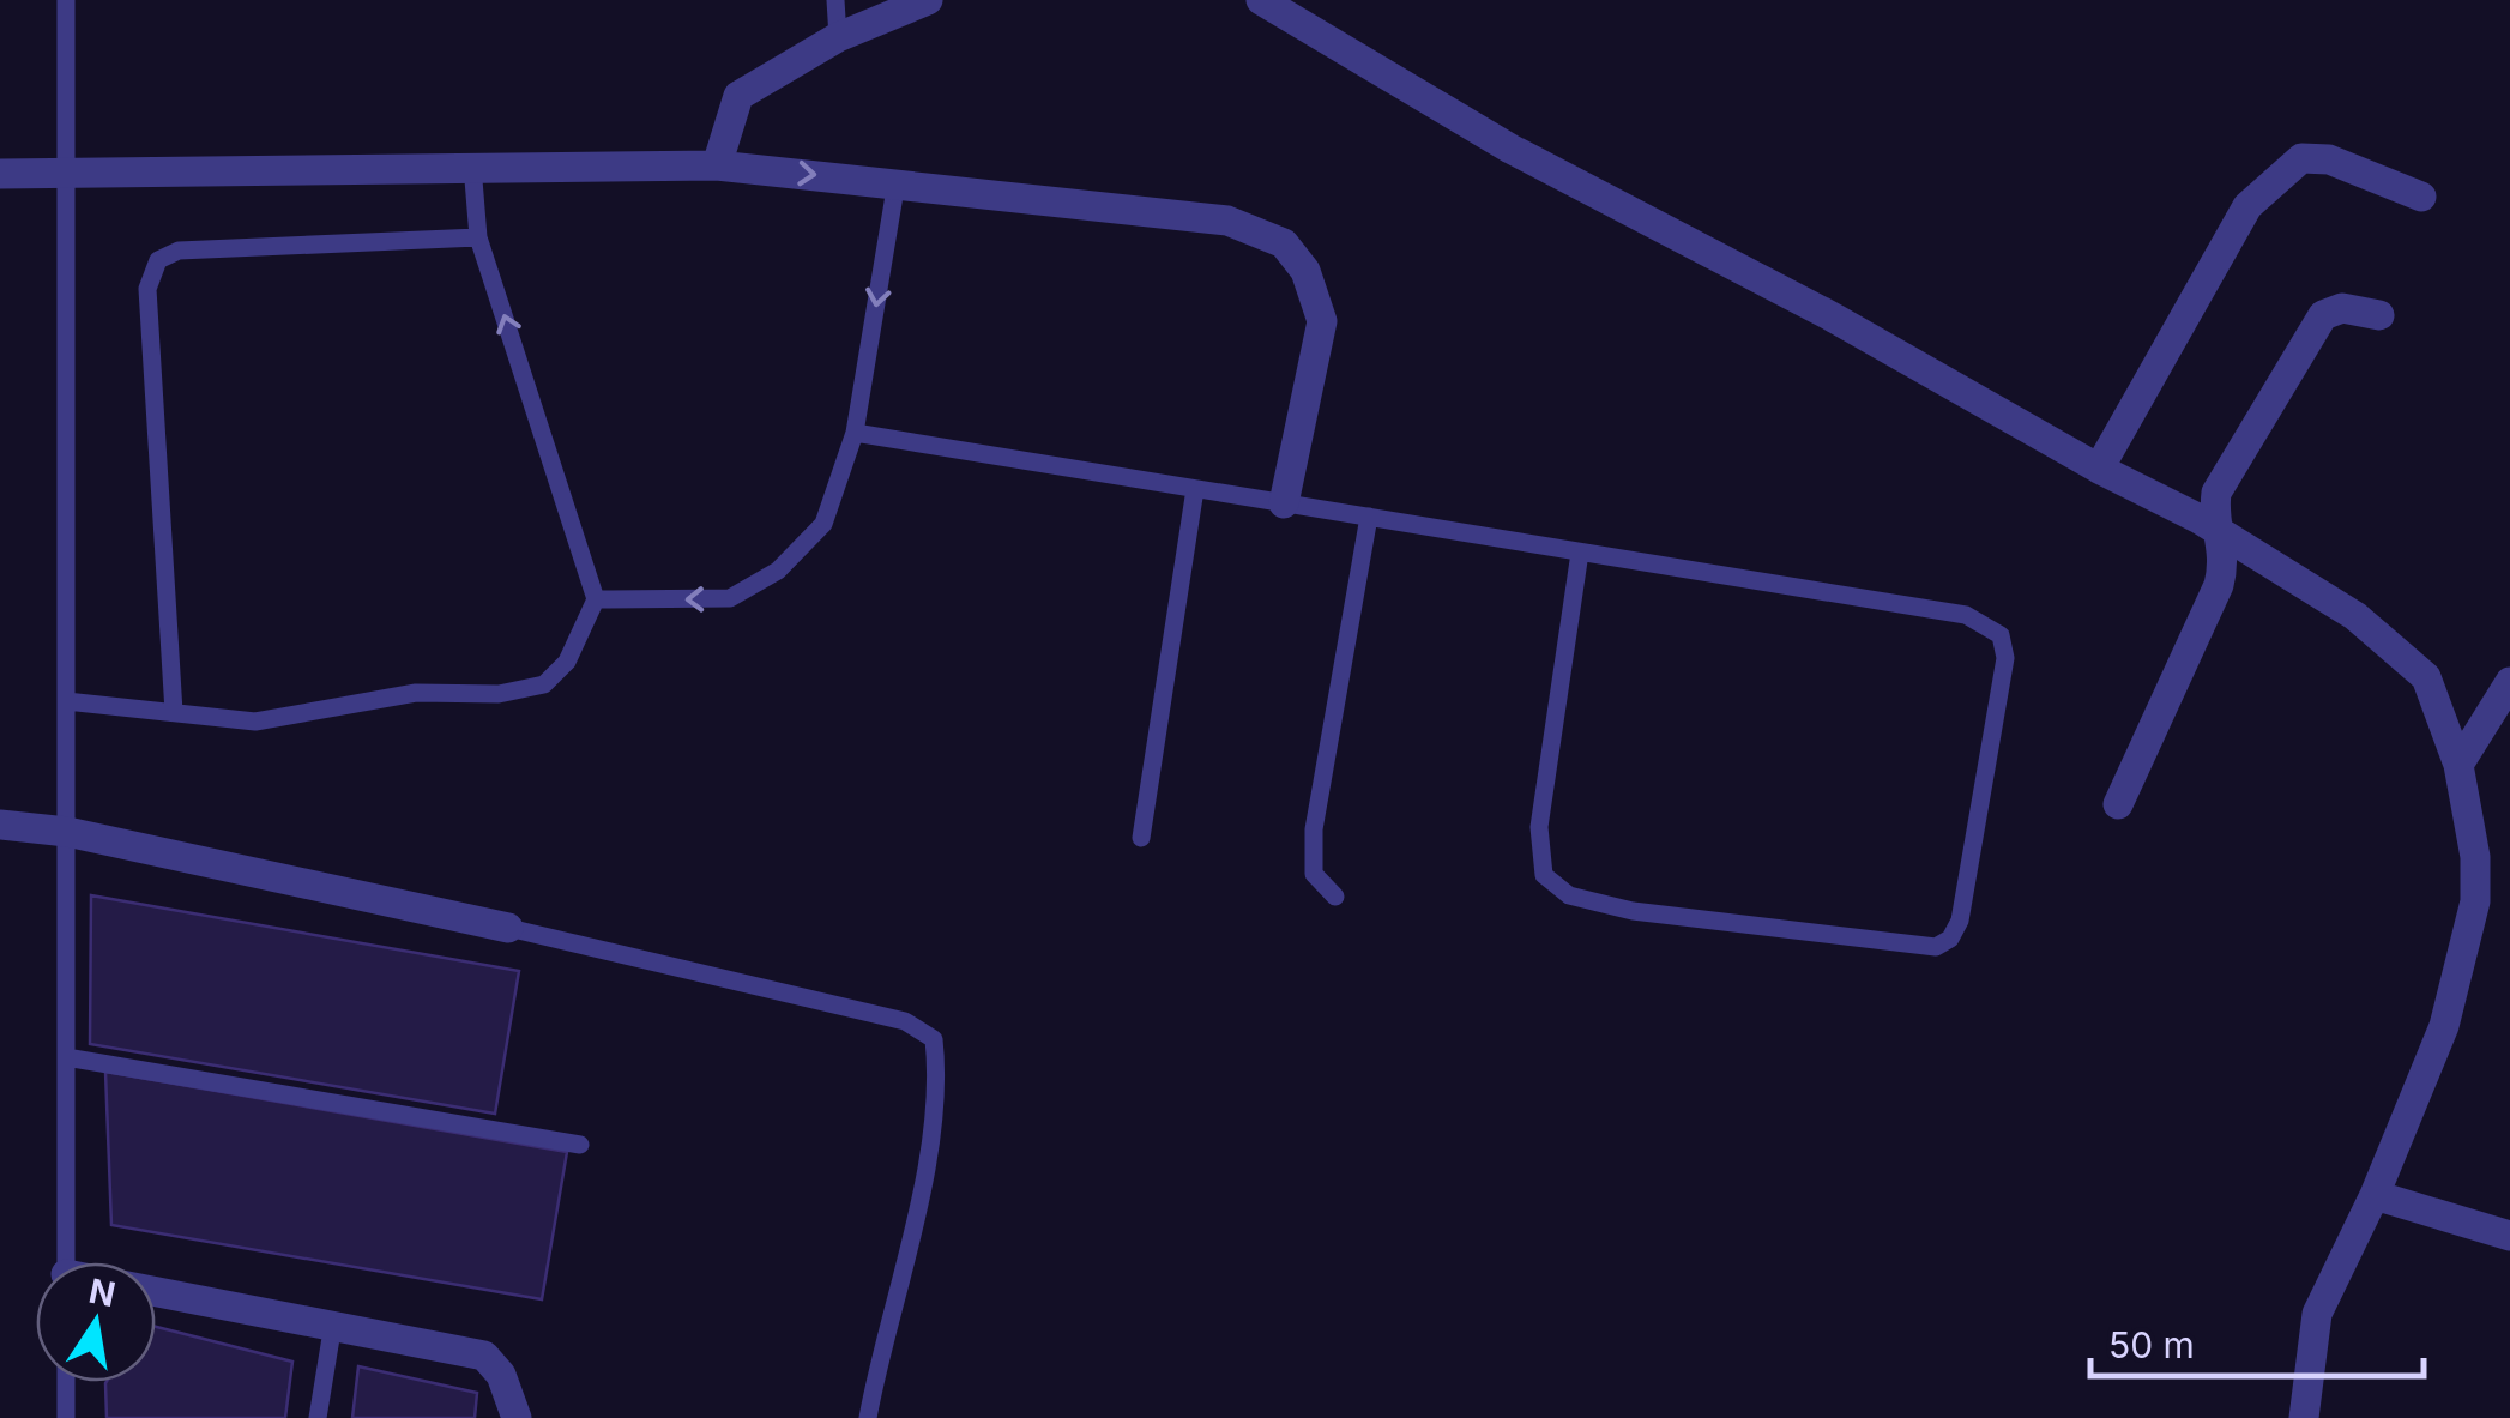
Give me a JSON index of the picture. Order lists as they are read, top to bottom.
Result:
{
  "scale_bar": "50 m",
  "north": "top"
}
